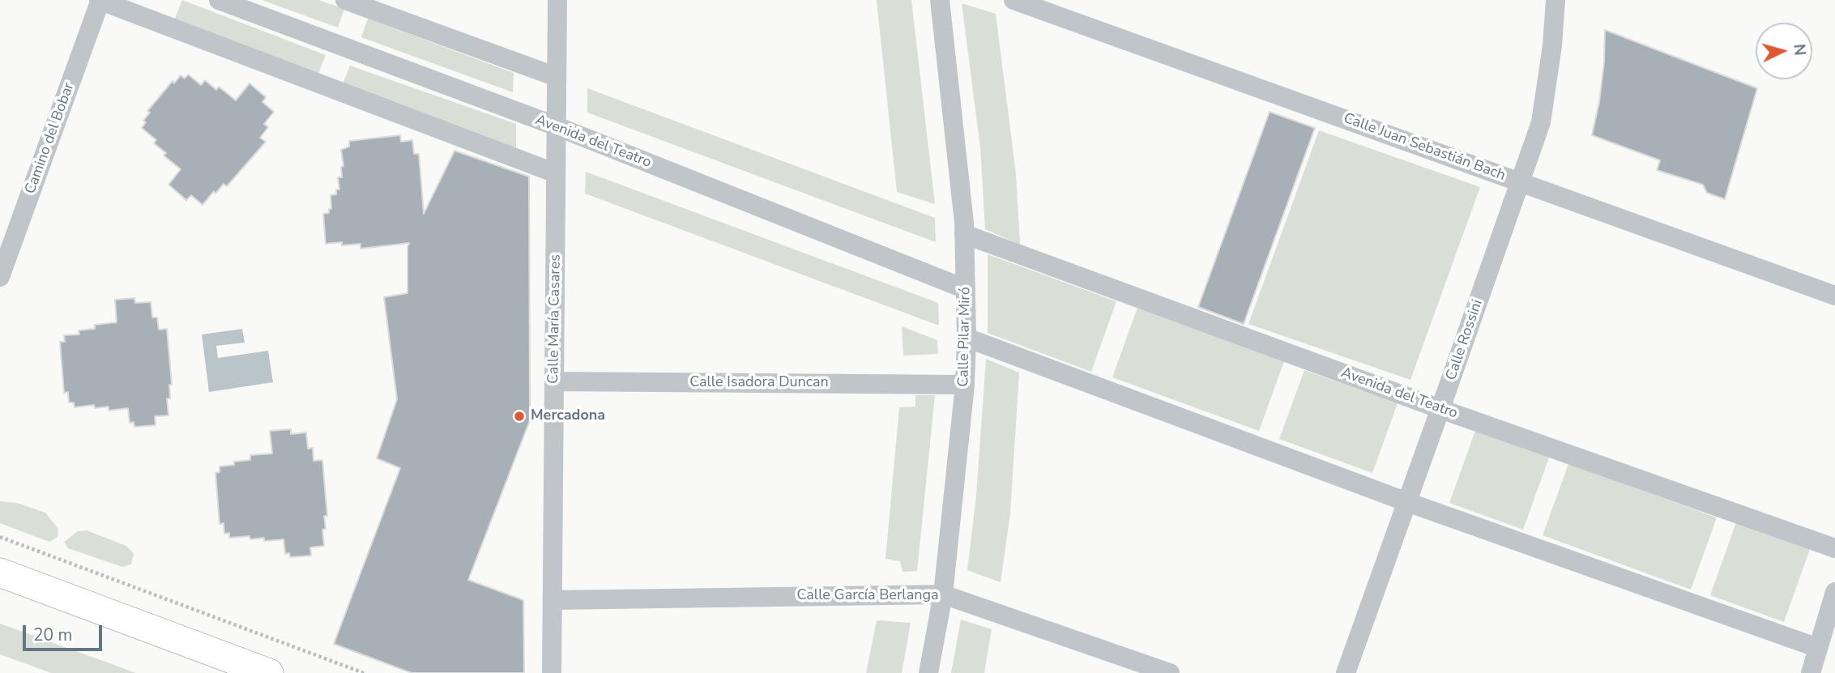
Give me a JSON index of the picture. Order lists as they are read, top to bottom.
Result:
{
  "streets": {
    "street": [
      "Camino del Bobar",
      "Avenida del Teatro",
      "Calle Juan Sebastián Bach",
      "Calle María Casares",
      "Calle Pilar Miró",
      "Calle Rossini",
      "Calle Isadora Duncan",
      "Calle García Berlanga"
    ]
  },
  "crossings": [
    ["Avenida del Teatro", "Calle María Casares"],
    ["Avenida del Teatro", "Calle Pilar Miró"],
    ["Avenida del Teatro", "Calle Rossini"],
    ["Calle Juan Sebastián Bach", "Calle Rossini"],
    ["Calle María Casares", "Calle Isadora Duncan"],
    ["Calle María Casares", "Calle García Berlanga"],
    ["Calle Pilar Miró", "Calle Isadora Duncan"],
    ["Calle Pilar Miró", "Calle García Berlanga"]
  ],
  "places": ["Mercadona"],
  "scale_bar": "20 m",
  "north": "right"
}
